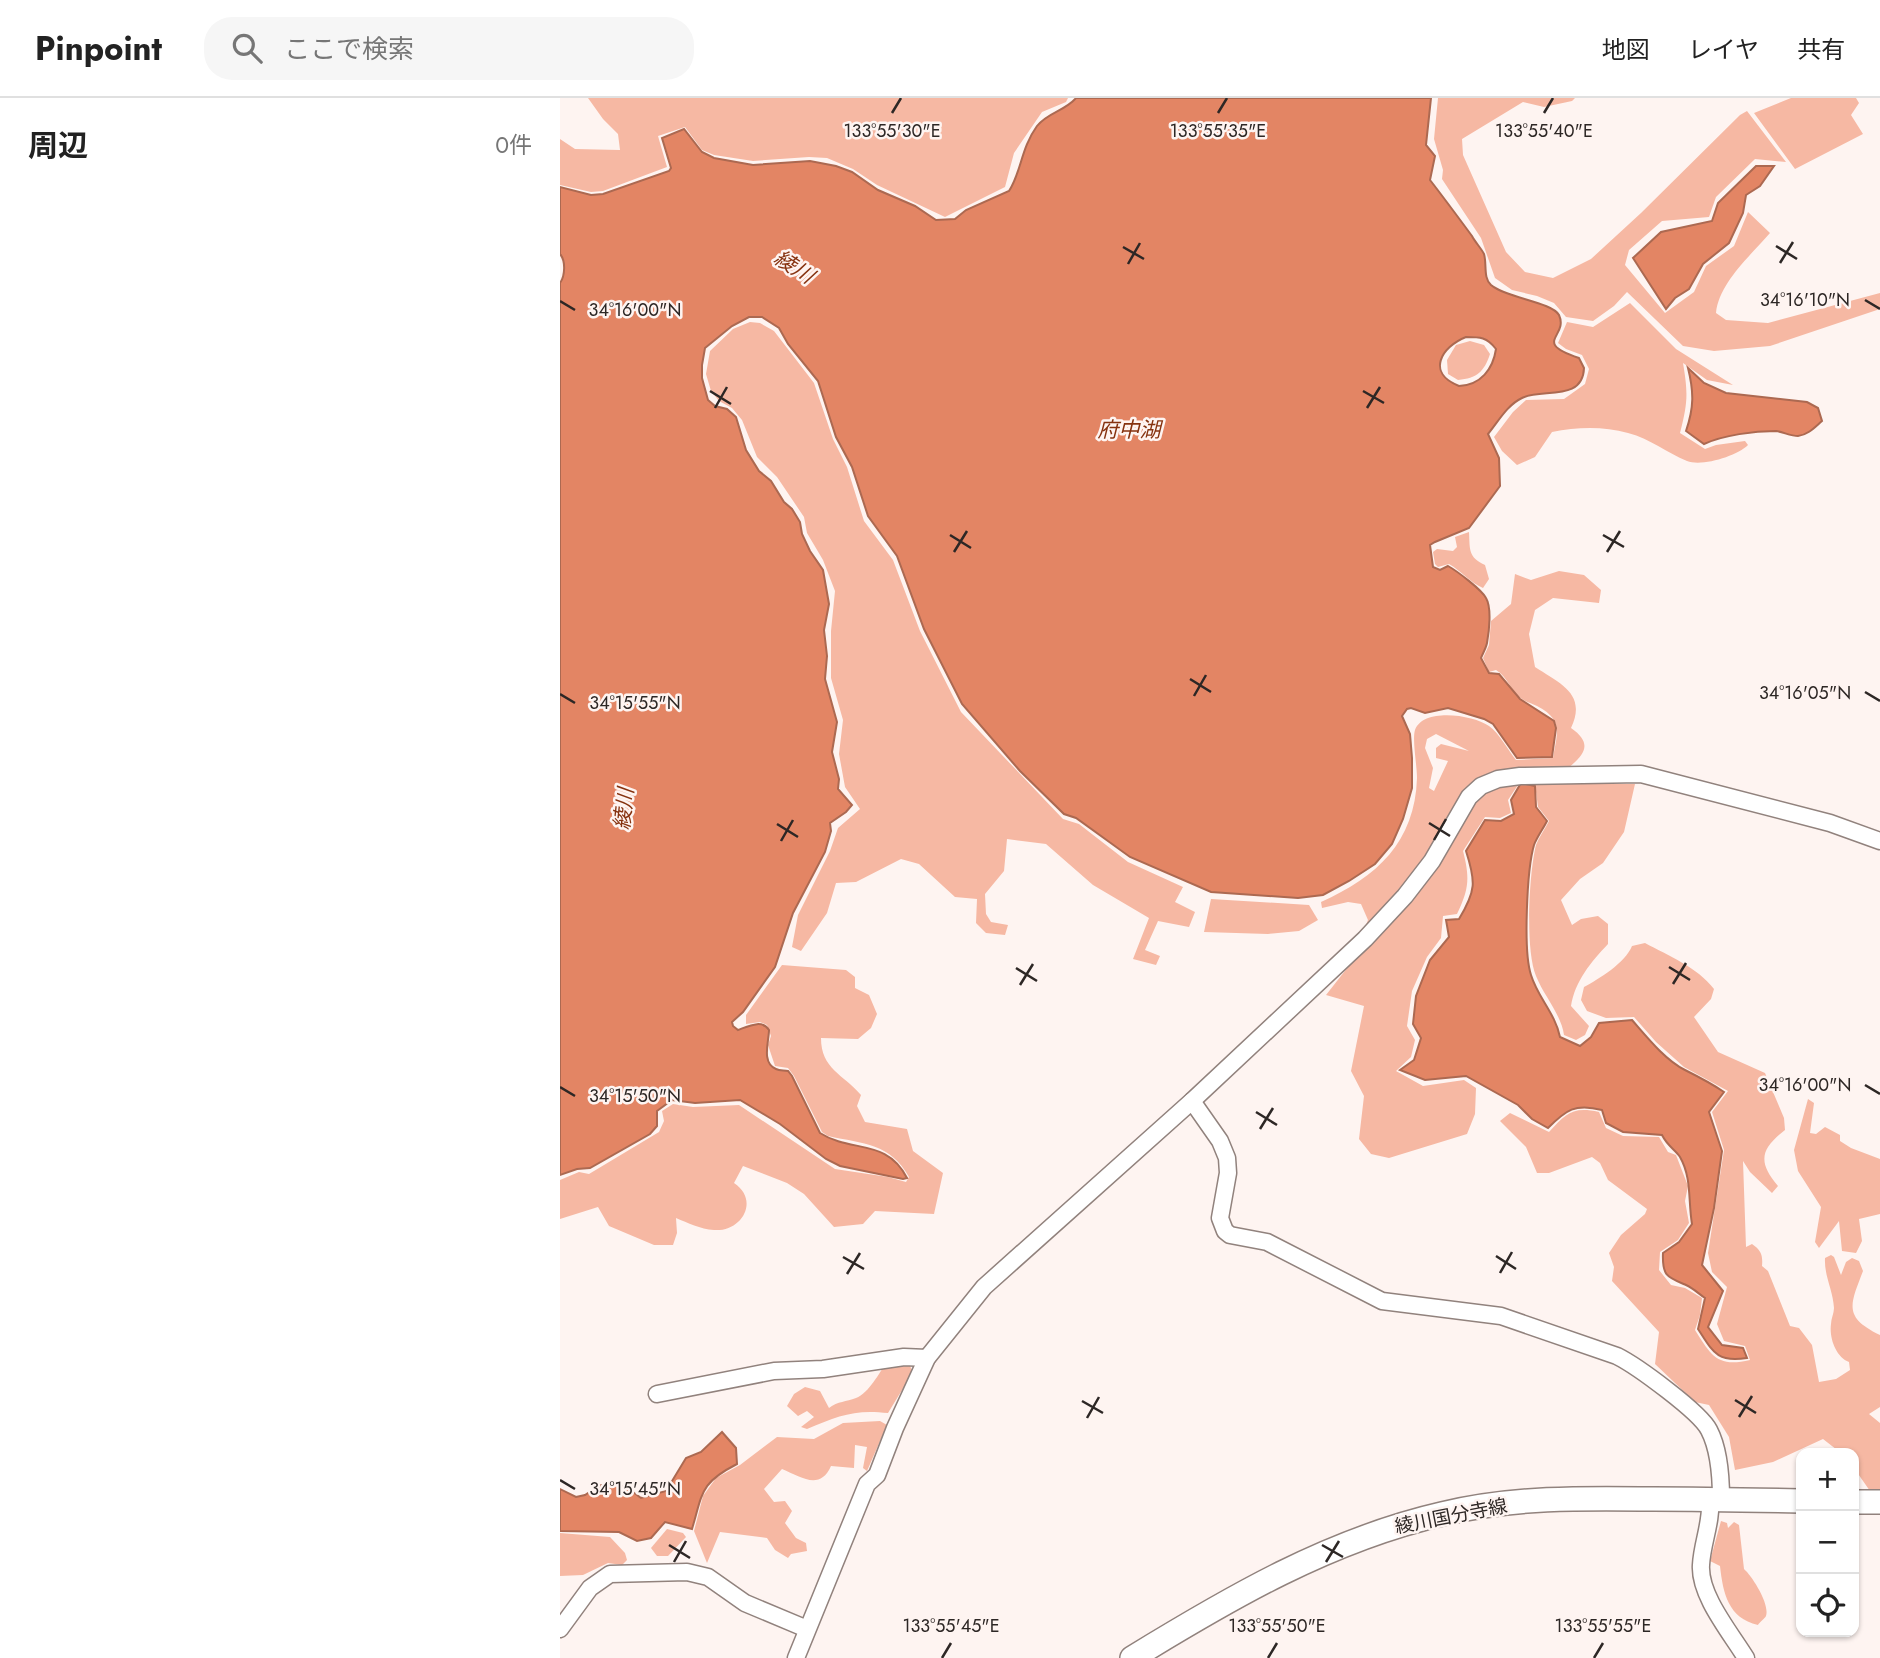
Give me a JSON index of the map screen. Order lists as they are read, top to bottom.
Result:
{
  "streets": {
    "main road": ["綾川国分寺線"]
  },
  "water": ["綾川", "府中湖"],
  "page": {
    "header": "Pinpoint",
    "search": "ここで検索",
    "nav": ["地図", "レイヤ", "共有"],
    "heading": ["周辺", "0件"],
    "map_buttons": ["+", "−"]
  },
  "coordinates": [
    "133°55'30\"E",
    "133°55'35\"E",
    "133°55'40\"E",
    "34°16'10\"N",
    "34°16'00\"N",
    "34°16'05\"N",
    "34°15'55\"N",
    "34°15'50\"N",
    "34°15'45\"N",
    "133°55'45\"E",
    "133°55'50\"E",
    "133°55'55\"E"
  ]
}
